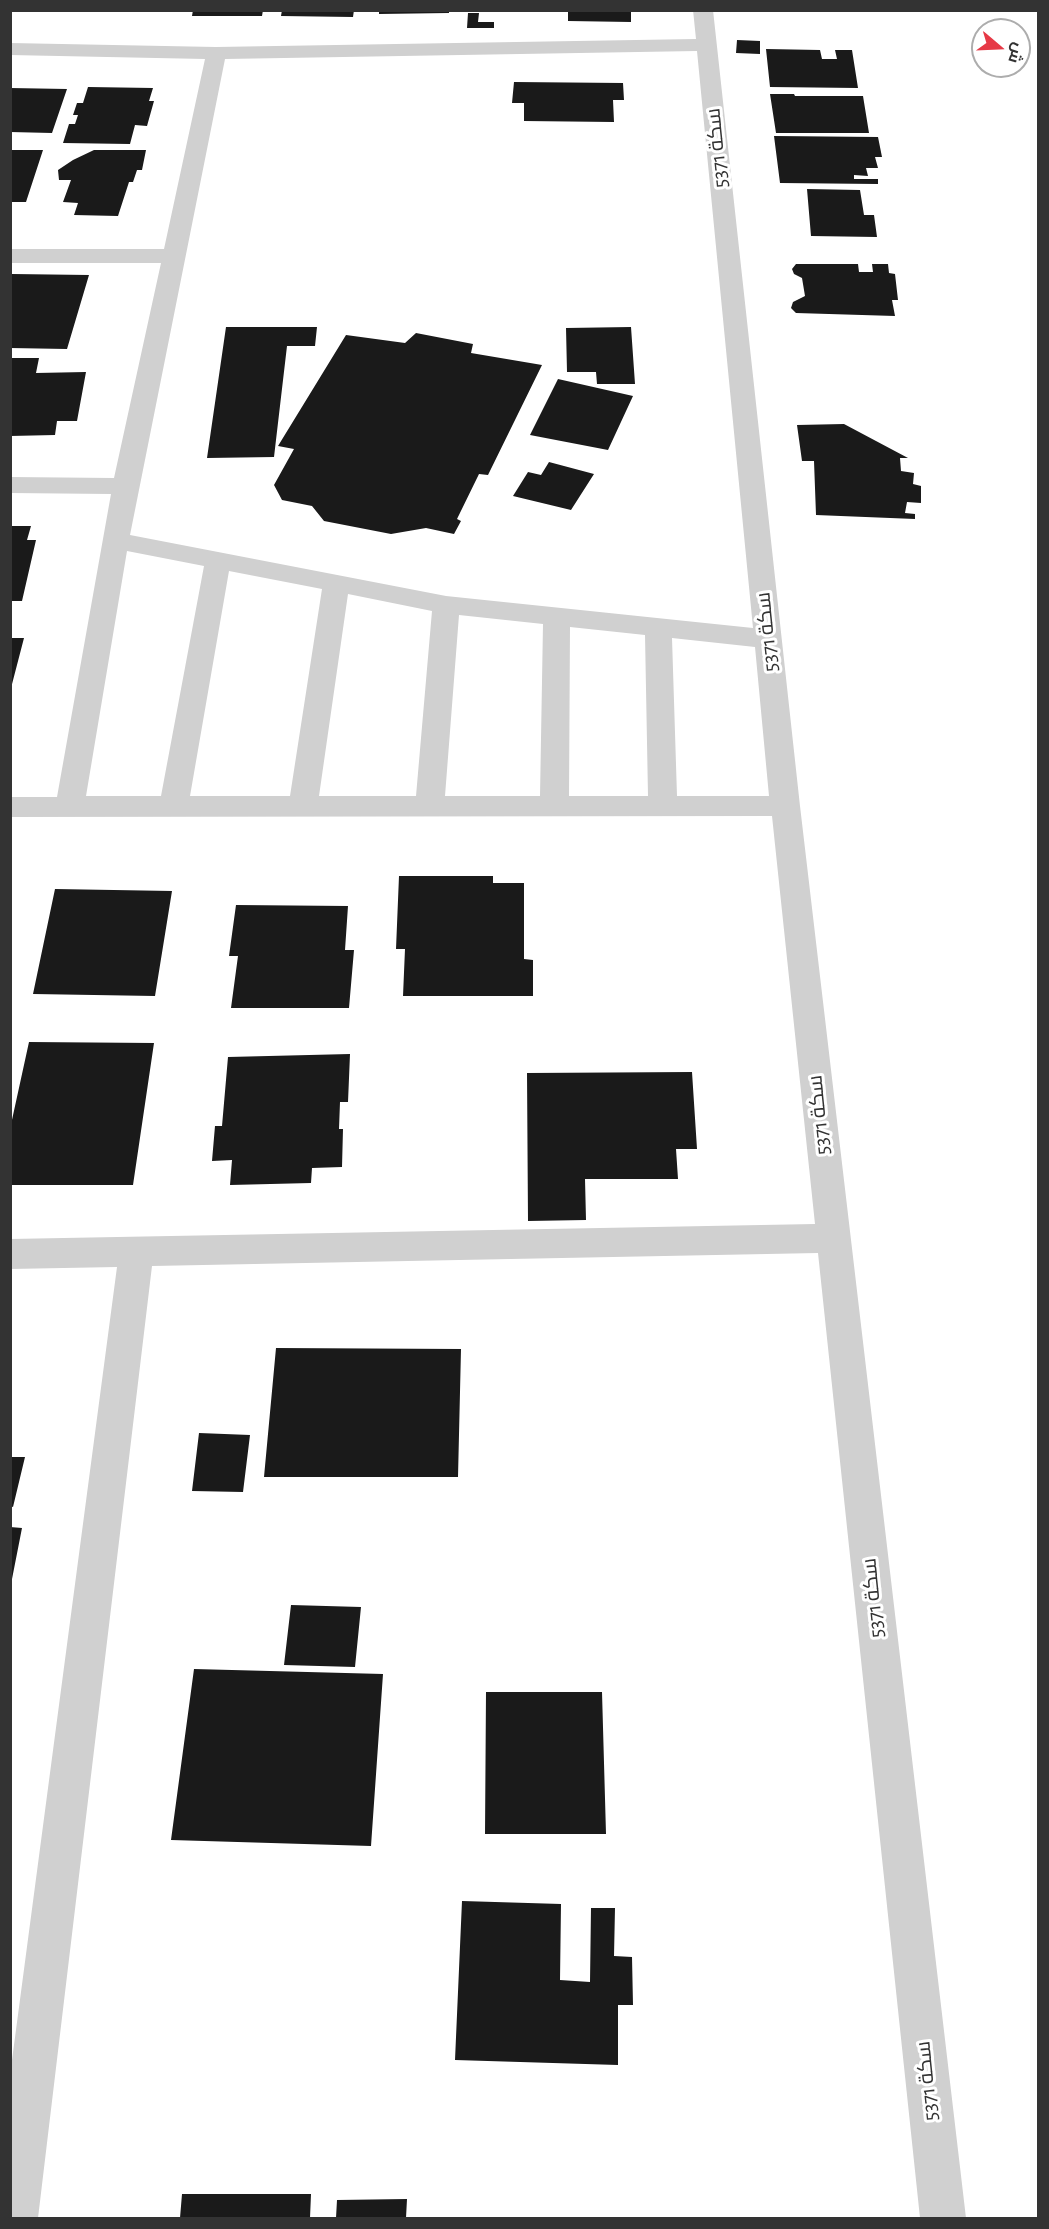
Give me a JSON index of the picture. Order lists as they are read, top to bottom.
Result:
{
  "streets": {
    "street": ["سكة 5371"]
  },
  "north": "right"
}
